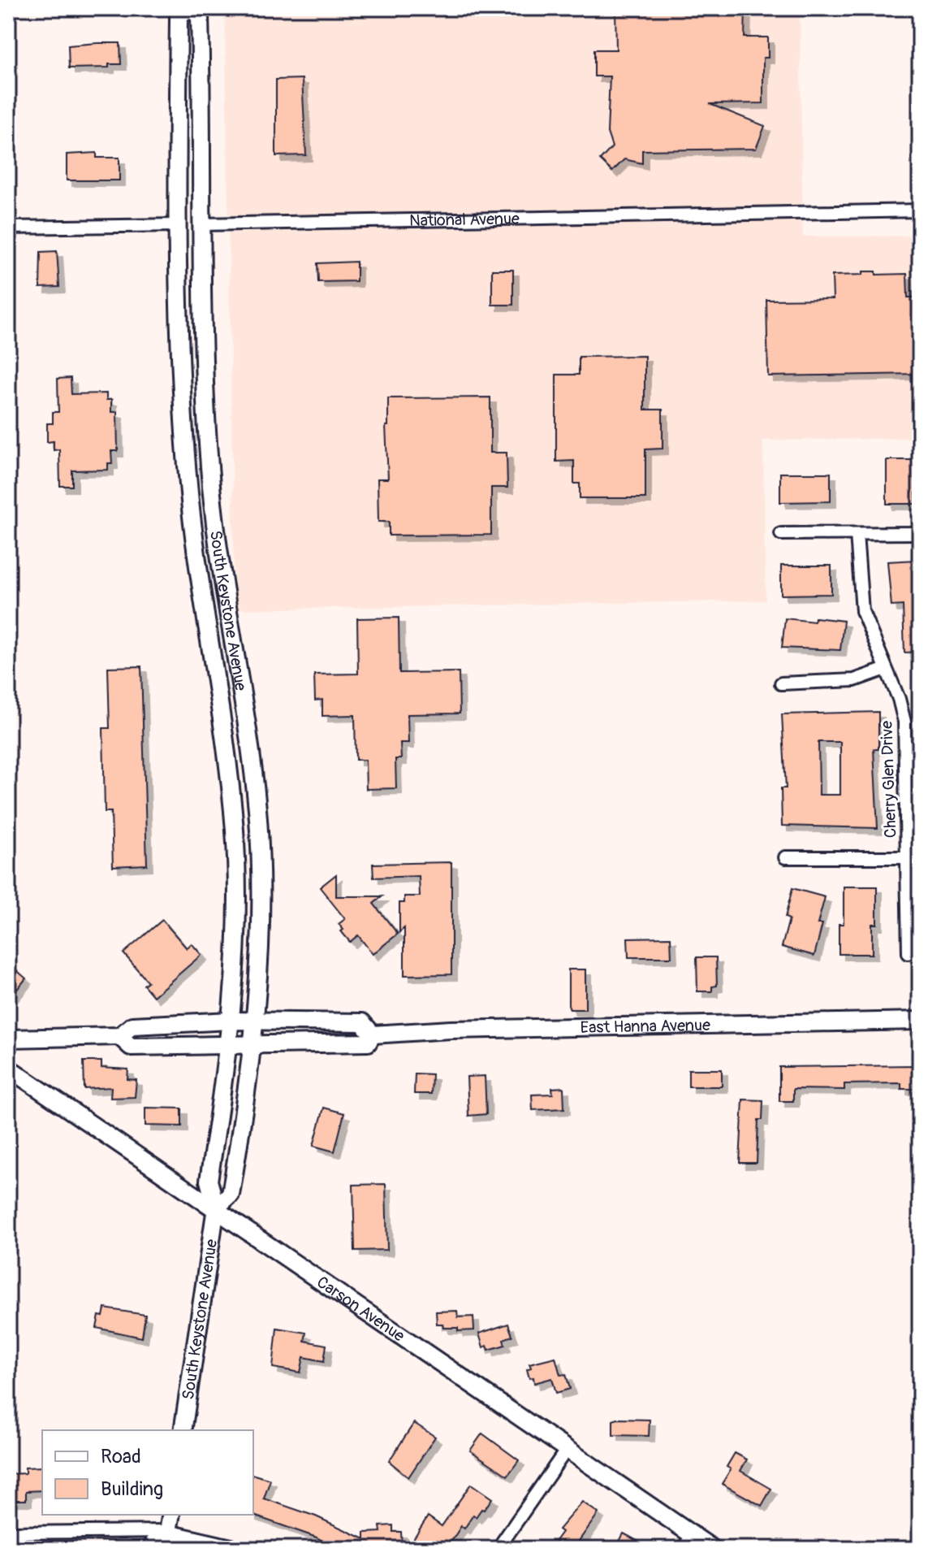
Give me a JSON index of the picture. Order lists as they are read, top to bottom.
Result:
{
  "streets": {
    "main road": [
      "National Avenue",
      "South Keystone Avenue",
      "East Hanna Avenue",
      "Carson Avenue"
    ],
    "street": ["Cherry Glen Drive"]
  },
  "crossings": [
    ["National Avenue", "South Keystone Avenue"],
    ["South Keystone Avenue", "East Hanna Avenue"],
    ["South Keystone Avenue", "Carson Avenue"]
  ],
  "legend": ["Road", "Building"]
}
